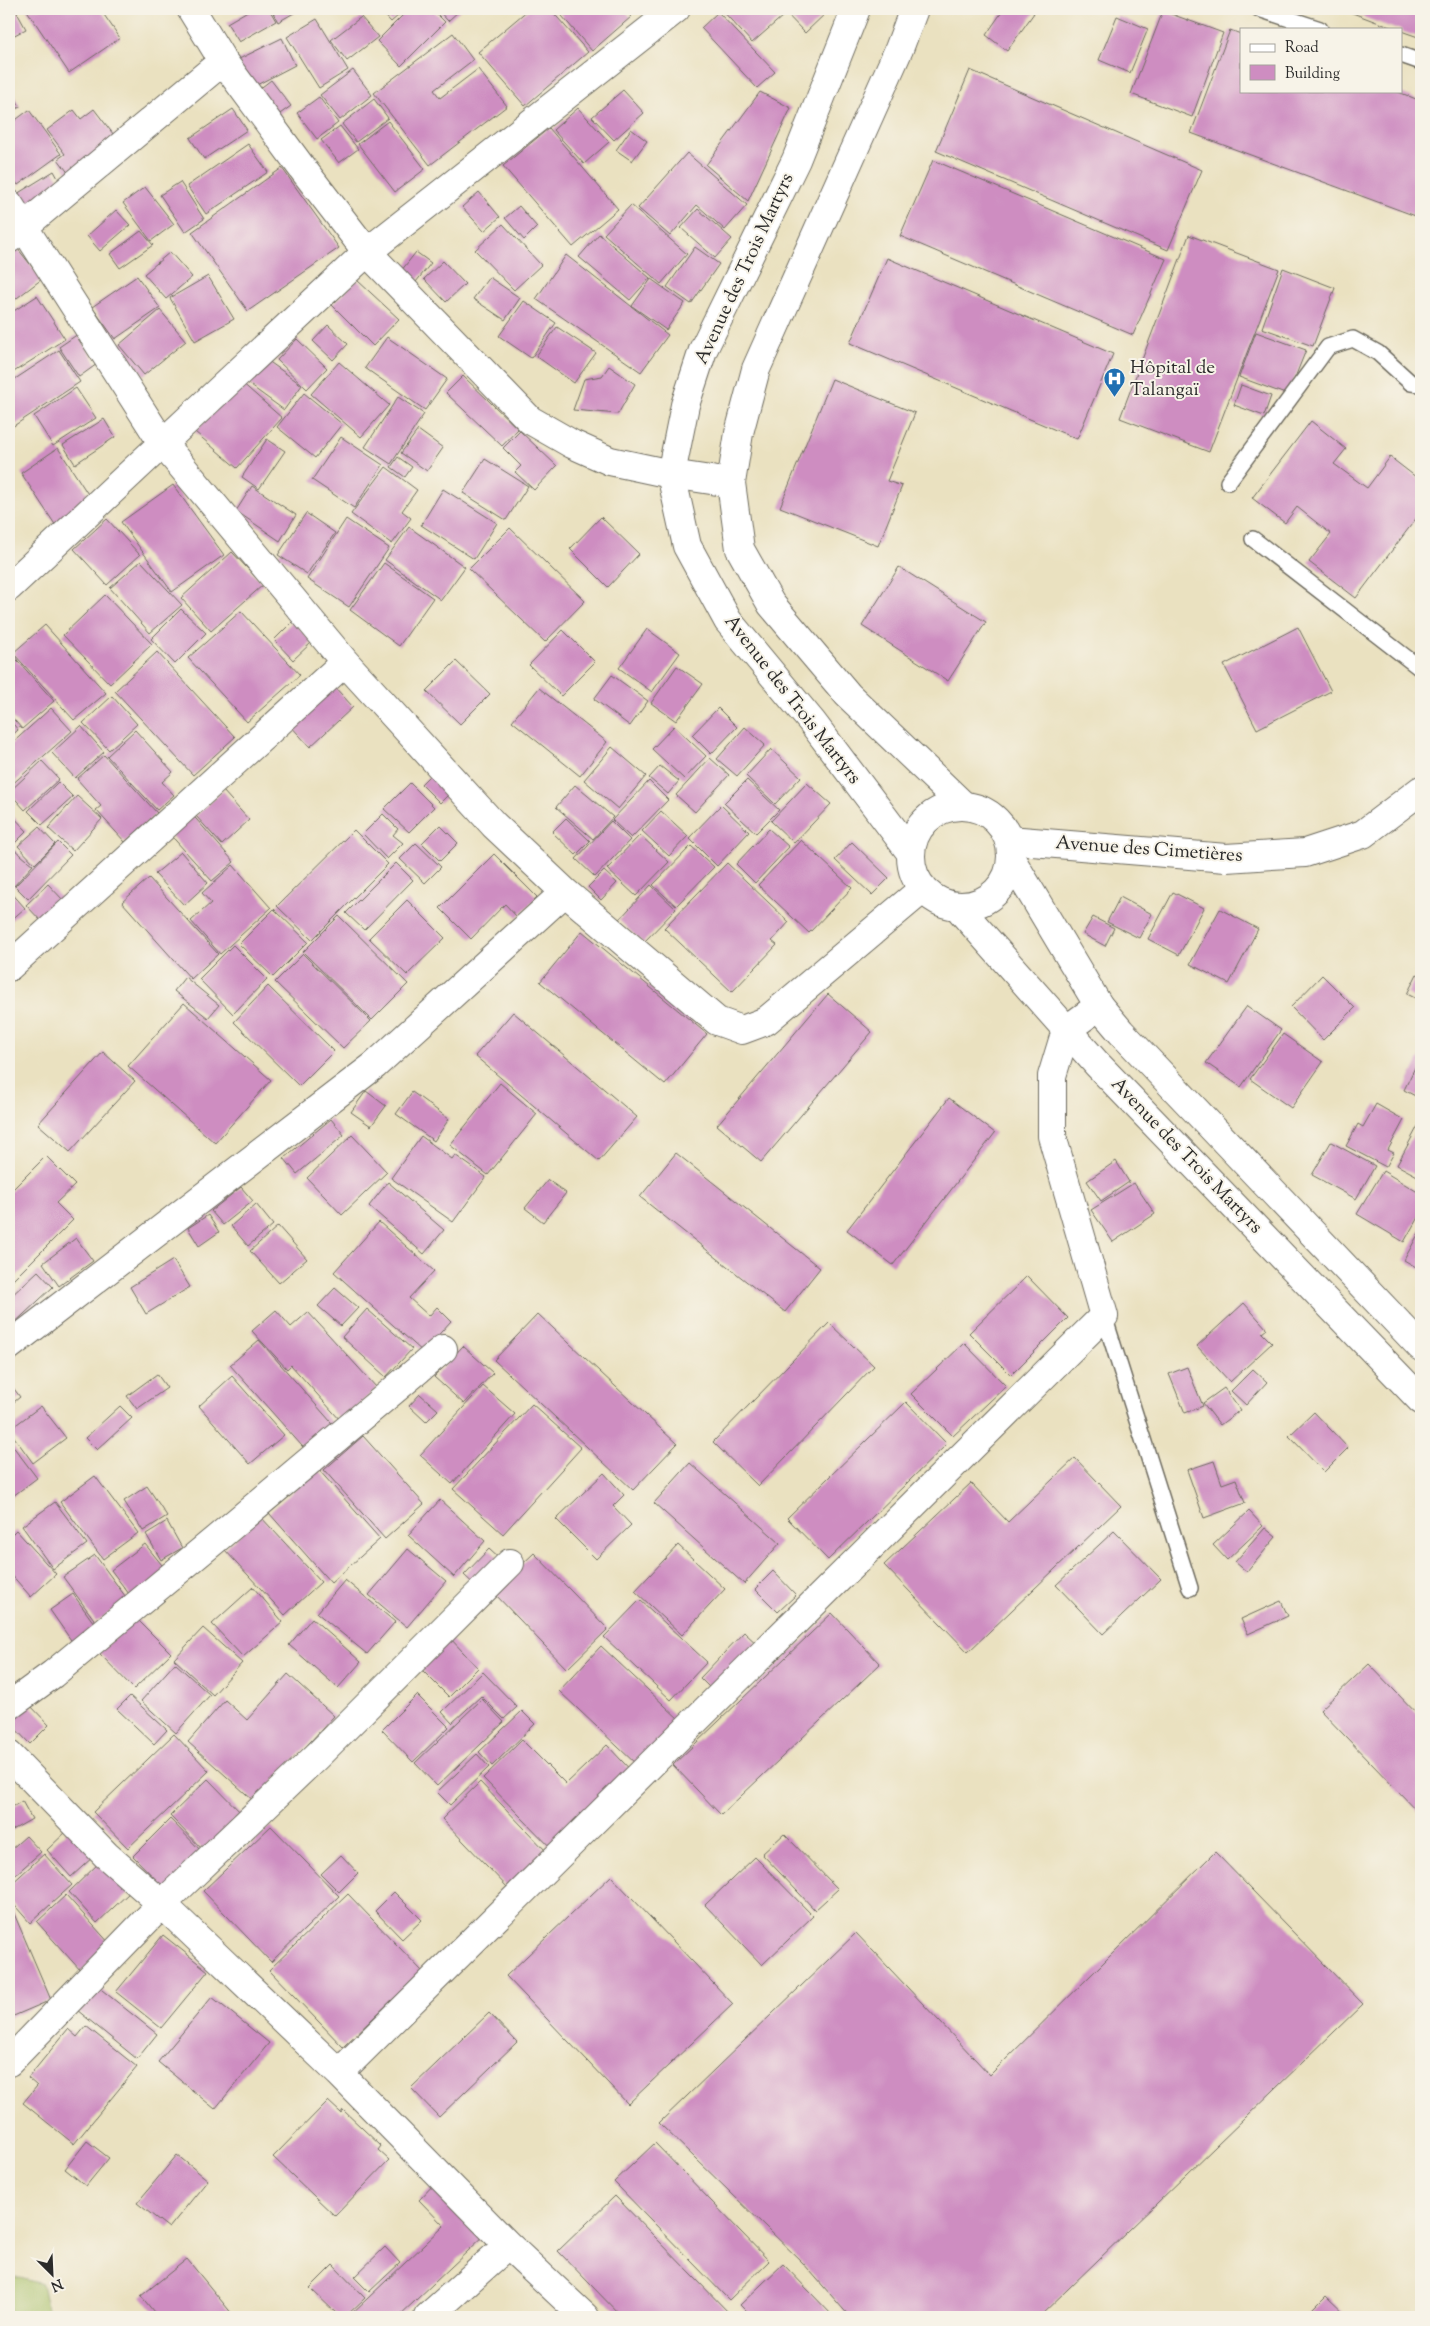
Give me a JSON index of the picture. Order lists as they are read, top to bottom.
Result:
{
  "streets": {
    "main road": ["Avenue des Trois Martyrs", "Avenue des Cimetières"]
  },
  "crossings": [
    ["Avenue des Trois Martyrs", "Avenue des Cimetières"]
  ],
  "places": {
    "hospital": ["Hôpital de Talangaï"]
  },
  "legend": ["Road", "Building"],
  "north": "bottom right"
}
